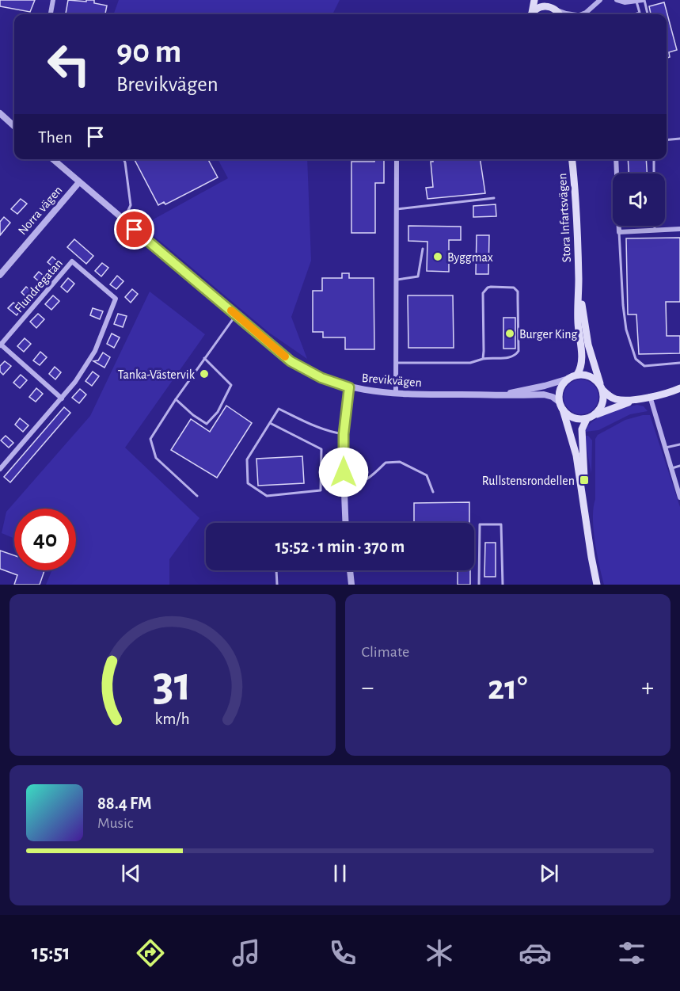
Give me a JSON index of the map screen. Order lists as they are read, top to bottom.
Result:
{
  "streets": {
    "main road": ["Stora Infartsvägen"],
    "street": ["Norra vägen", "Flundregatan", "Brevikvägen"]
  },
  "crossings": [
    ["Norra vägen", "Brevikvägen"],
    ["Stora Infartsvägen", "Brevikvägen"]
  ],
  "places": {
    "other": ["Byggmax", "Burger King", "Tanka-Västervik"],
    "transit": ["Rullstensrondellen"]
  },
  "page": {
    "turn": ["90 m", "Brevikvägen"],
    "then": "Then",
    "limit": "40",
    "trip": "15:52 · 1 min · 370 m",
    "tile": "Climate",
    "heat": ["−", "21°", "+"],
    "song": ["88.4 FM", "Music"],
    "tabs": "15:51",
    "gauge": ["31", "km/h"]
  }
}
